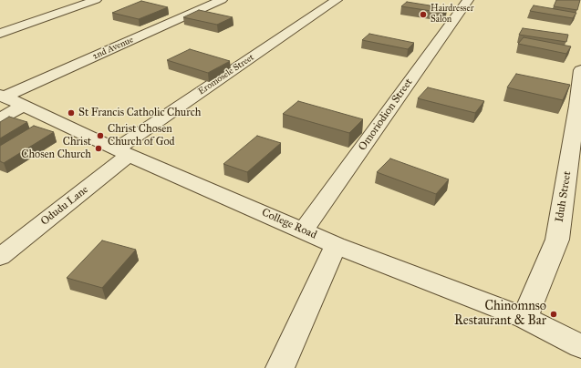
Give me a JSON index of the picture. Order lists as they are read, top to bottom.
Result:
{
  "streets": {
    "street": [
      "2nd Avenue",
      "Eromosele Street",
      "Omoriodion Street",
      "Iduh Street",
      "Odudu Lane",
      "College Road"
    ]
  },
  "crossings": [
    ["2nd Avenue", "College Road"],
    ["Eromosele Street", "Odudu Lane"],
    ["Eromosele Street", "College Road"],
    ["Omoriodion Street", "College Road"],
    ["Iduh Street", "College Road"],
    ["Odudu Lane", "College Road"]
  ],
  "places": [
    "Hairdresser Salon",
    "St Francis Catholic Church",
    "Christ Chosen Church of God",
    "Christ Chosen Church",
    "Chinomnso Restaurant & Bar"
  ]
}
